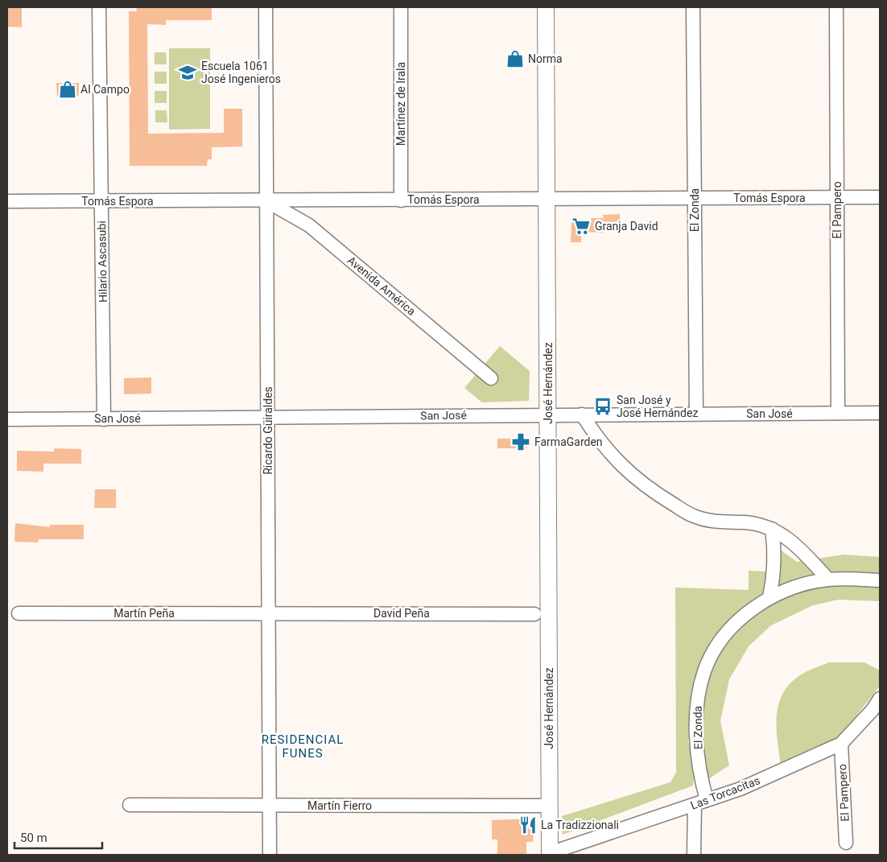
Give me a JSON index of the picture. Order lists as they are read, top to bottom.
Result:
{
  "streets": {
    "main road": ["José Hernández"],
    "street": [
      "Martínez de Irala",
      "Tomás Espora",
      "El Zonda",
      "El Pampero",
      "Hilario Ascasubi",
      "Avenida América",
      "San José",
      "Ricardo Güiraldes",
      "Martín Peña",
      "David Peña",
      "Las Torcacitas",
      "Martín Fierro"
    ]
  },
  "crossings": [
    ["Martínez de Irala", "Tomás Espora"],
    ["Tomás Espora", "El Zonda"],
    ["Tomás Espora", "El Pampero"],
    ["Tomás Espora", "Hilario Ascasubi"],
    ["Tomás Espora", "Avenida América"],
    ["Tomás Espora", "José Hernández"],
    ["Tomás Espora", "Ricardo Güiraldes"],
    ["El Zonda", "San José"],
    ["El Zonda", "Las Torcacitas"],
    ["El Pampero", "San José"],
    ["El Pampero", "Las Torcacitas"],
    ["Hilario Ascasubi", "San José"],
    ["Avenida América", "Ricardo Güiraldes"],
    ["José Hernández", "San José"],
    ["José Hernández", "Las Torcacitas"],
    ["José Hernández", "Martín Fierro"],
    ["San José", "Ricardo Güiraldes"],
    ["Ricardo Güiraldes", "Martín Peña"],
    ["Ricardo Güiraldes", "David Peña"],
    ["Ricardo Güiraldes", "Martín Fierro"],
    ["Martín Peña", "David Peña"]
  ],
  "districts": ["RESIDENCIAL FUNES"],
  "places": {
    "shop": ["Norma", "Al Campo"],
    "school or university": ["Escuela 1061 José Ingenieros"],
    "supermarket": ["Granja David"],
    "bus stop": ["San José y José Hernández"],
    "pharmacy": ["FarmaGarden"],
    "restaurant": ["La Tradizzionali"]
  },
  "scale_bar": "50 m"
}
